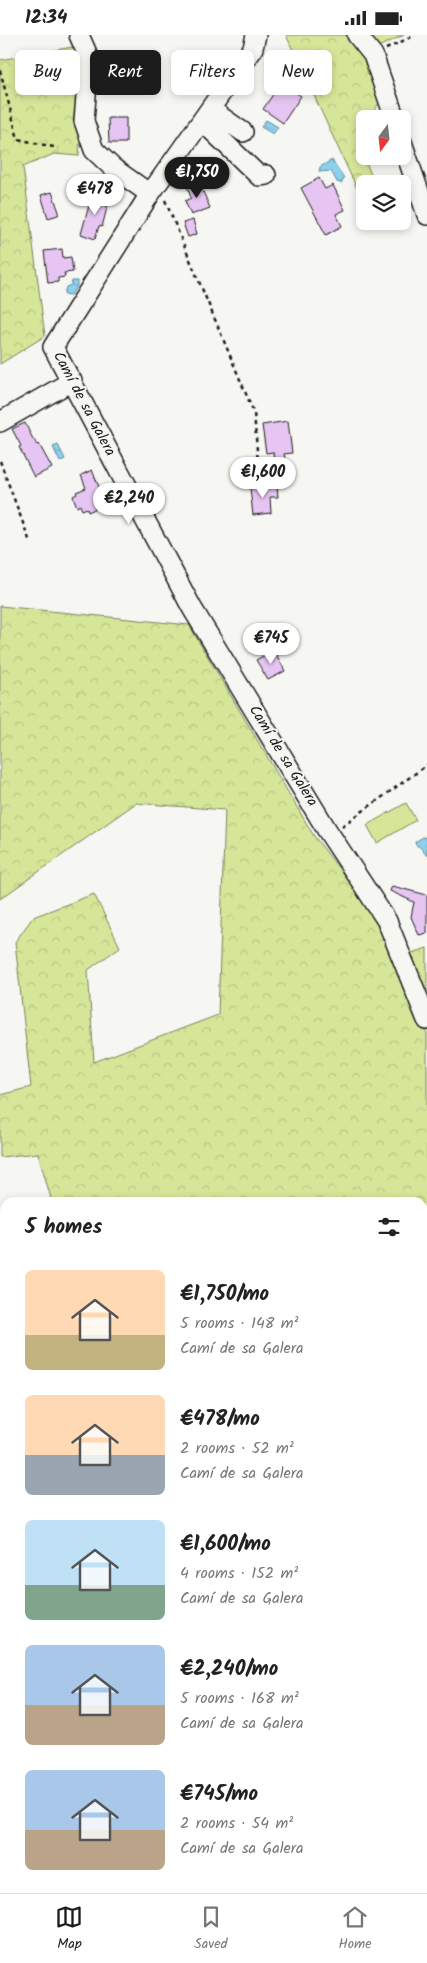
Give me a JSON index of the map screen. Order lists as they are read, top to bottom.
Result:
{
  "streets": {
    "street": ["Camí de sa Galera"]
  },
  "north": "bottom",
  "page": {
    "status": "12:34",
    "chip": [
      "Buy",
      "Rent",
      "Filters",
      "New"
    ],
    "price": [
      "€1,750",
      "€478",
      "€1,600",
      "€2,240",
      "€745"
    ],
    "heading": "5 homes",
    "list": [
      {
        "name": "€1,750/mo",
        "note": "5 rooms · 148 m² · Camí de sa Galera"
      },
      {
        "name": "€478/mo",
        "note": "2 rooms · 52 m² · Camí de sa Galera"
      },
      {
        "name": "€1,600/mo",
        "note": "4 rooms · 152 m² · Camí de sa Galera"
      },
      {
        "name": "€2,240/mo",
        "note": "5 rooms · 168 m² · Camí de sa Galera"
      },
      {
        "name": "€745/mo",
        "note": "2 rooms · 54 m² · Camí de sa Galera"
      }
    ],
    "tabs": ["Map", "Saved", "Home"]
  }
}
